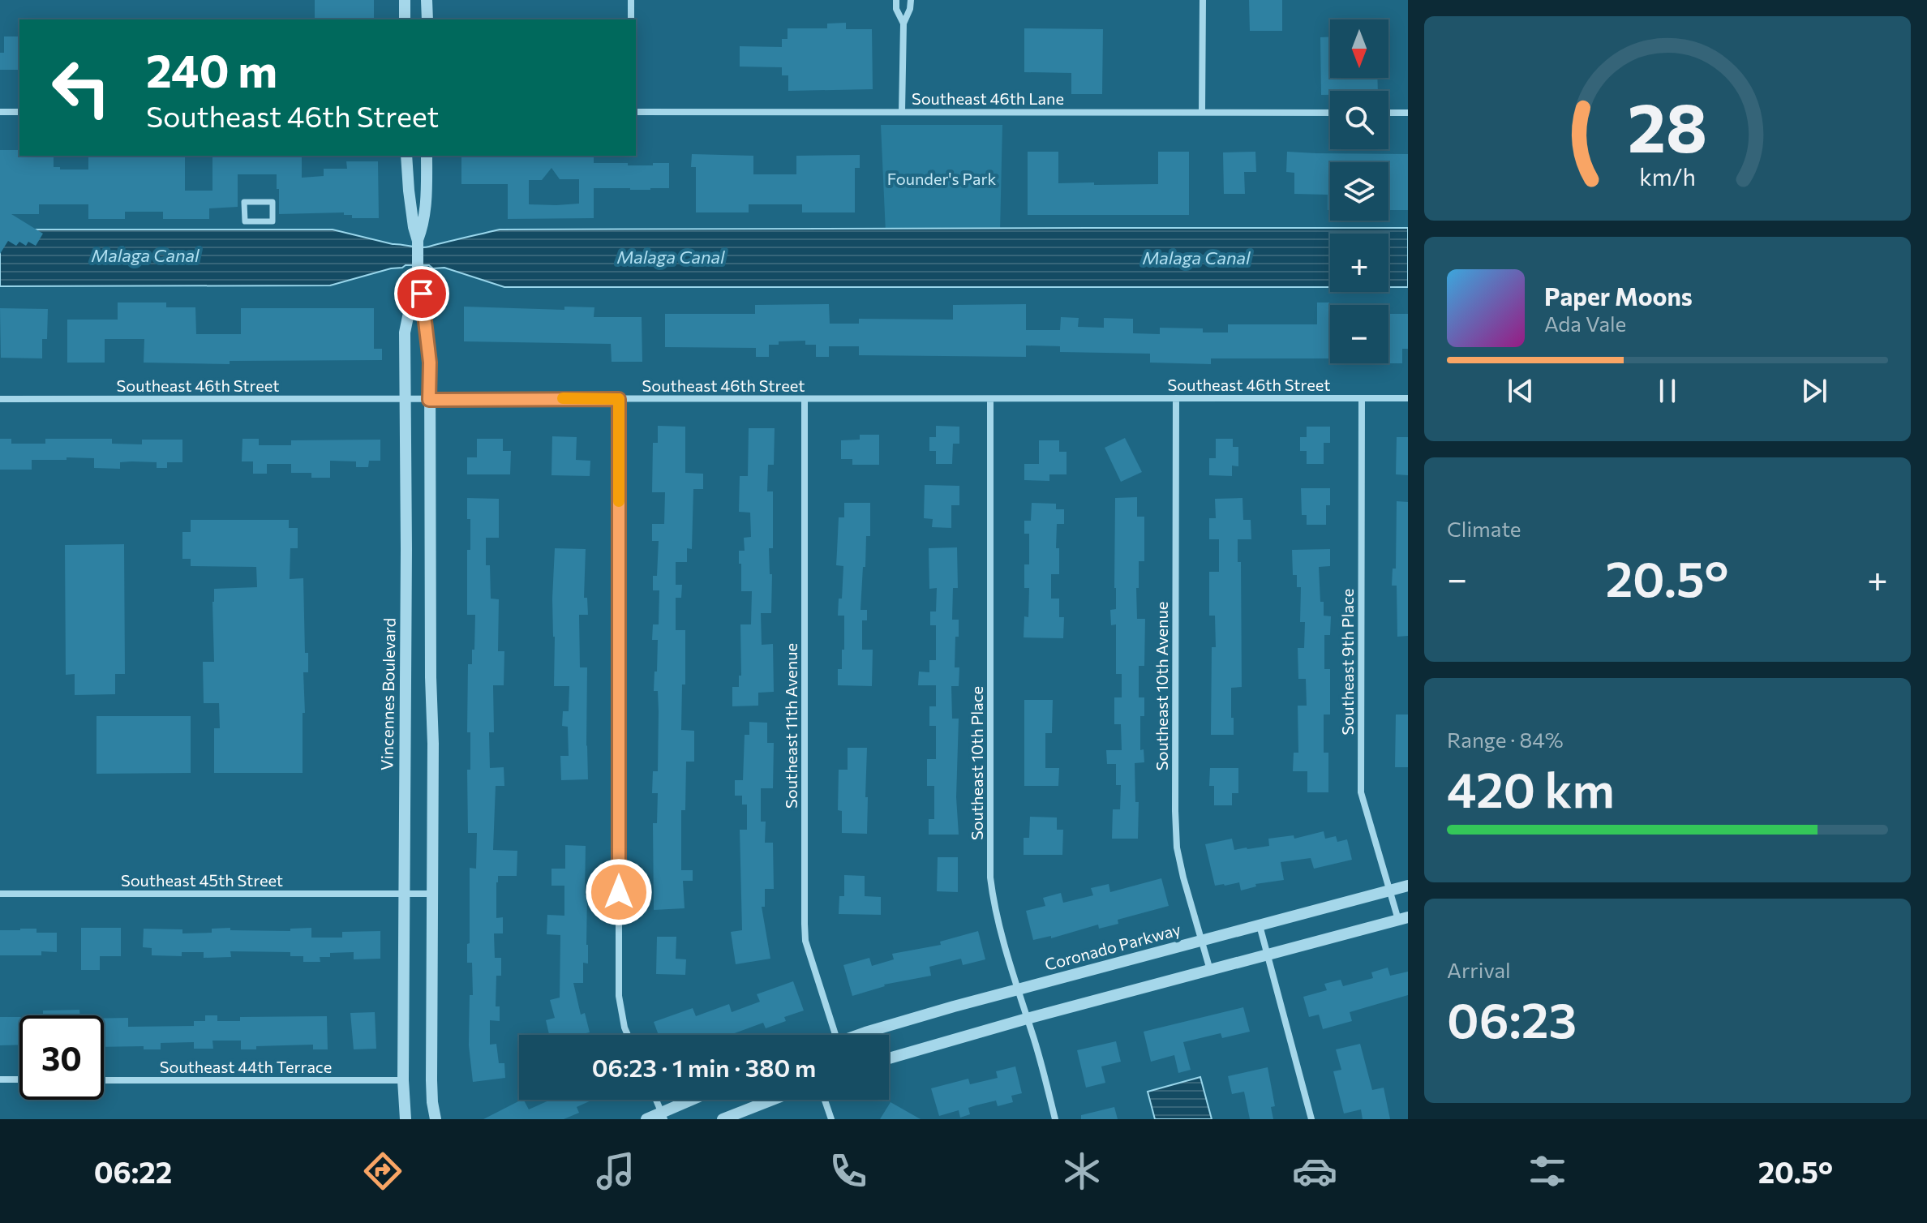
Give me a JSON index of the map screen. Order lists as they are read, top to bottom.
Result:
{
  "streets": {
    "street": [
      "Southeast 46th Lane",
      "Southeast 46th Street",
      "Southeast 9th Place",
      "Southeast 10th Avenue",
      "Vincennes Boulevard",
      "Southeast 11th Avenue",
      "Southeast 10th Place",
      "Southeast 45th Street",
      "Coronado Parkway",
      "Southeast 44th Terrace"
    ]
  },
  "crossings": [
    ["Southeast 46th Street", "Southeast 9th Place"],
    ["Southeast 46th Street", "Southeast 10th Avenue"],
    ["Southeast 46th Street", "Vincennes Boulevard"],
    ["Southeast 46th Street", "Southeast 11th Avenue"],
    ["Southeast 46th Street", "Southeast 10th Place"],
    ["Southeast 9th Place", "Coronado Parkway"],
    ["Southeast 10th Avenue", "Coronado Parkway"],
    ["Vincennes Boulevard", "Southeast 45th Street"],
    ["Vincennes Boulevard", "Southeast 44th Terrace"],
    ["Southeast 10th Place", "Coronado Parkway"]
  ],
  "water": ["Malaga Canal"],
  "parks": ["Founder's Park"],
  "north": "bottom",
  "page": {
    "map_buttons": ["+", "−"],
    "turn": ["240 m", "Southeast 46th Street"],
    "song": ["Paper Moons", "Ada Vale"],
    "tile": [
      "Climate",
      ["Range · 84%", "420 km"],
      ["Arrival", "06:23"]
    ],
    "heat": ["−", "20.5°", "+"],
    "limit": "30",
    "trip": "06:23 · 1 min · 380 m",
    "tabs": ["06:22", "20.5°"],
    "gauge": ["28", "km/h"]
  }
}
